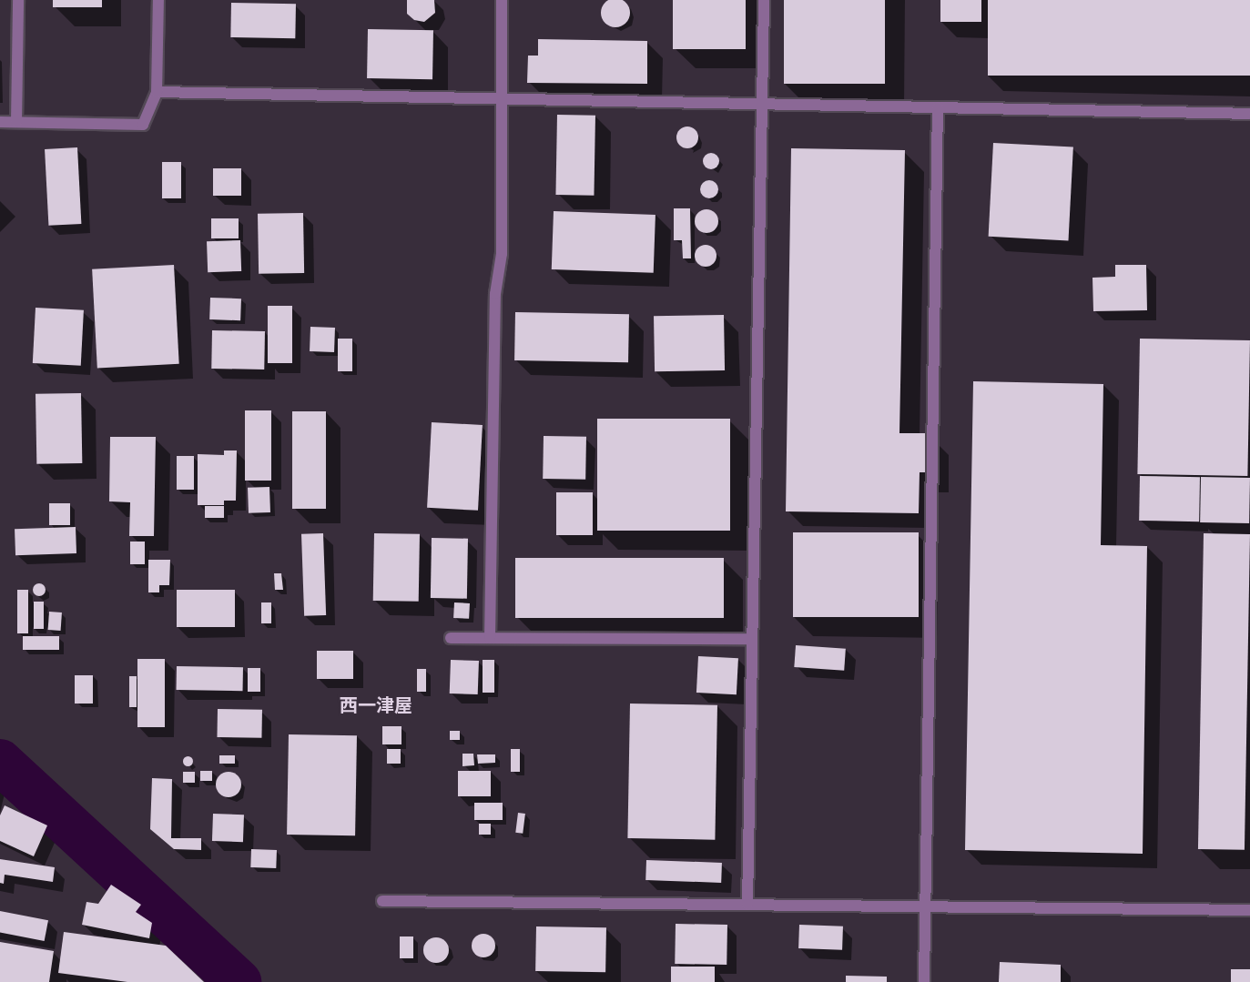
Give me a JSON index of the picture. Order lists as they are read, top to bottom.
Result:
{
  "districts": ["西一津屋"]
}
